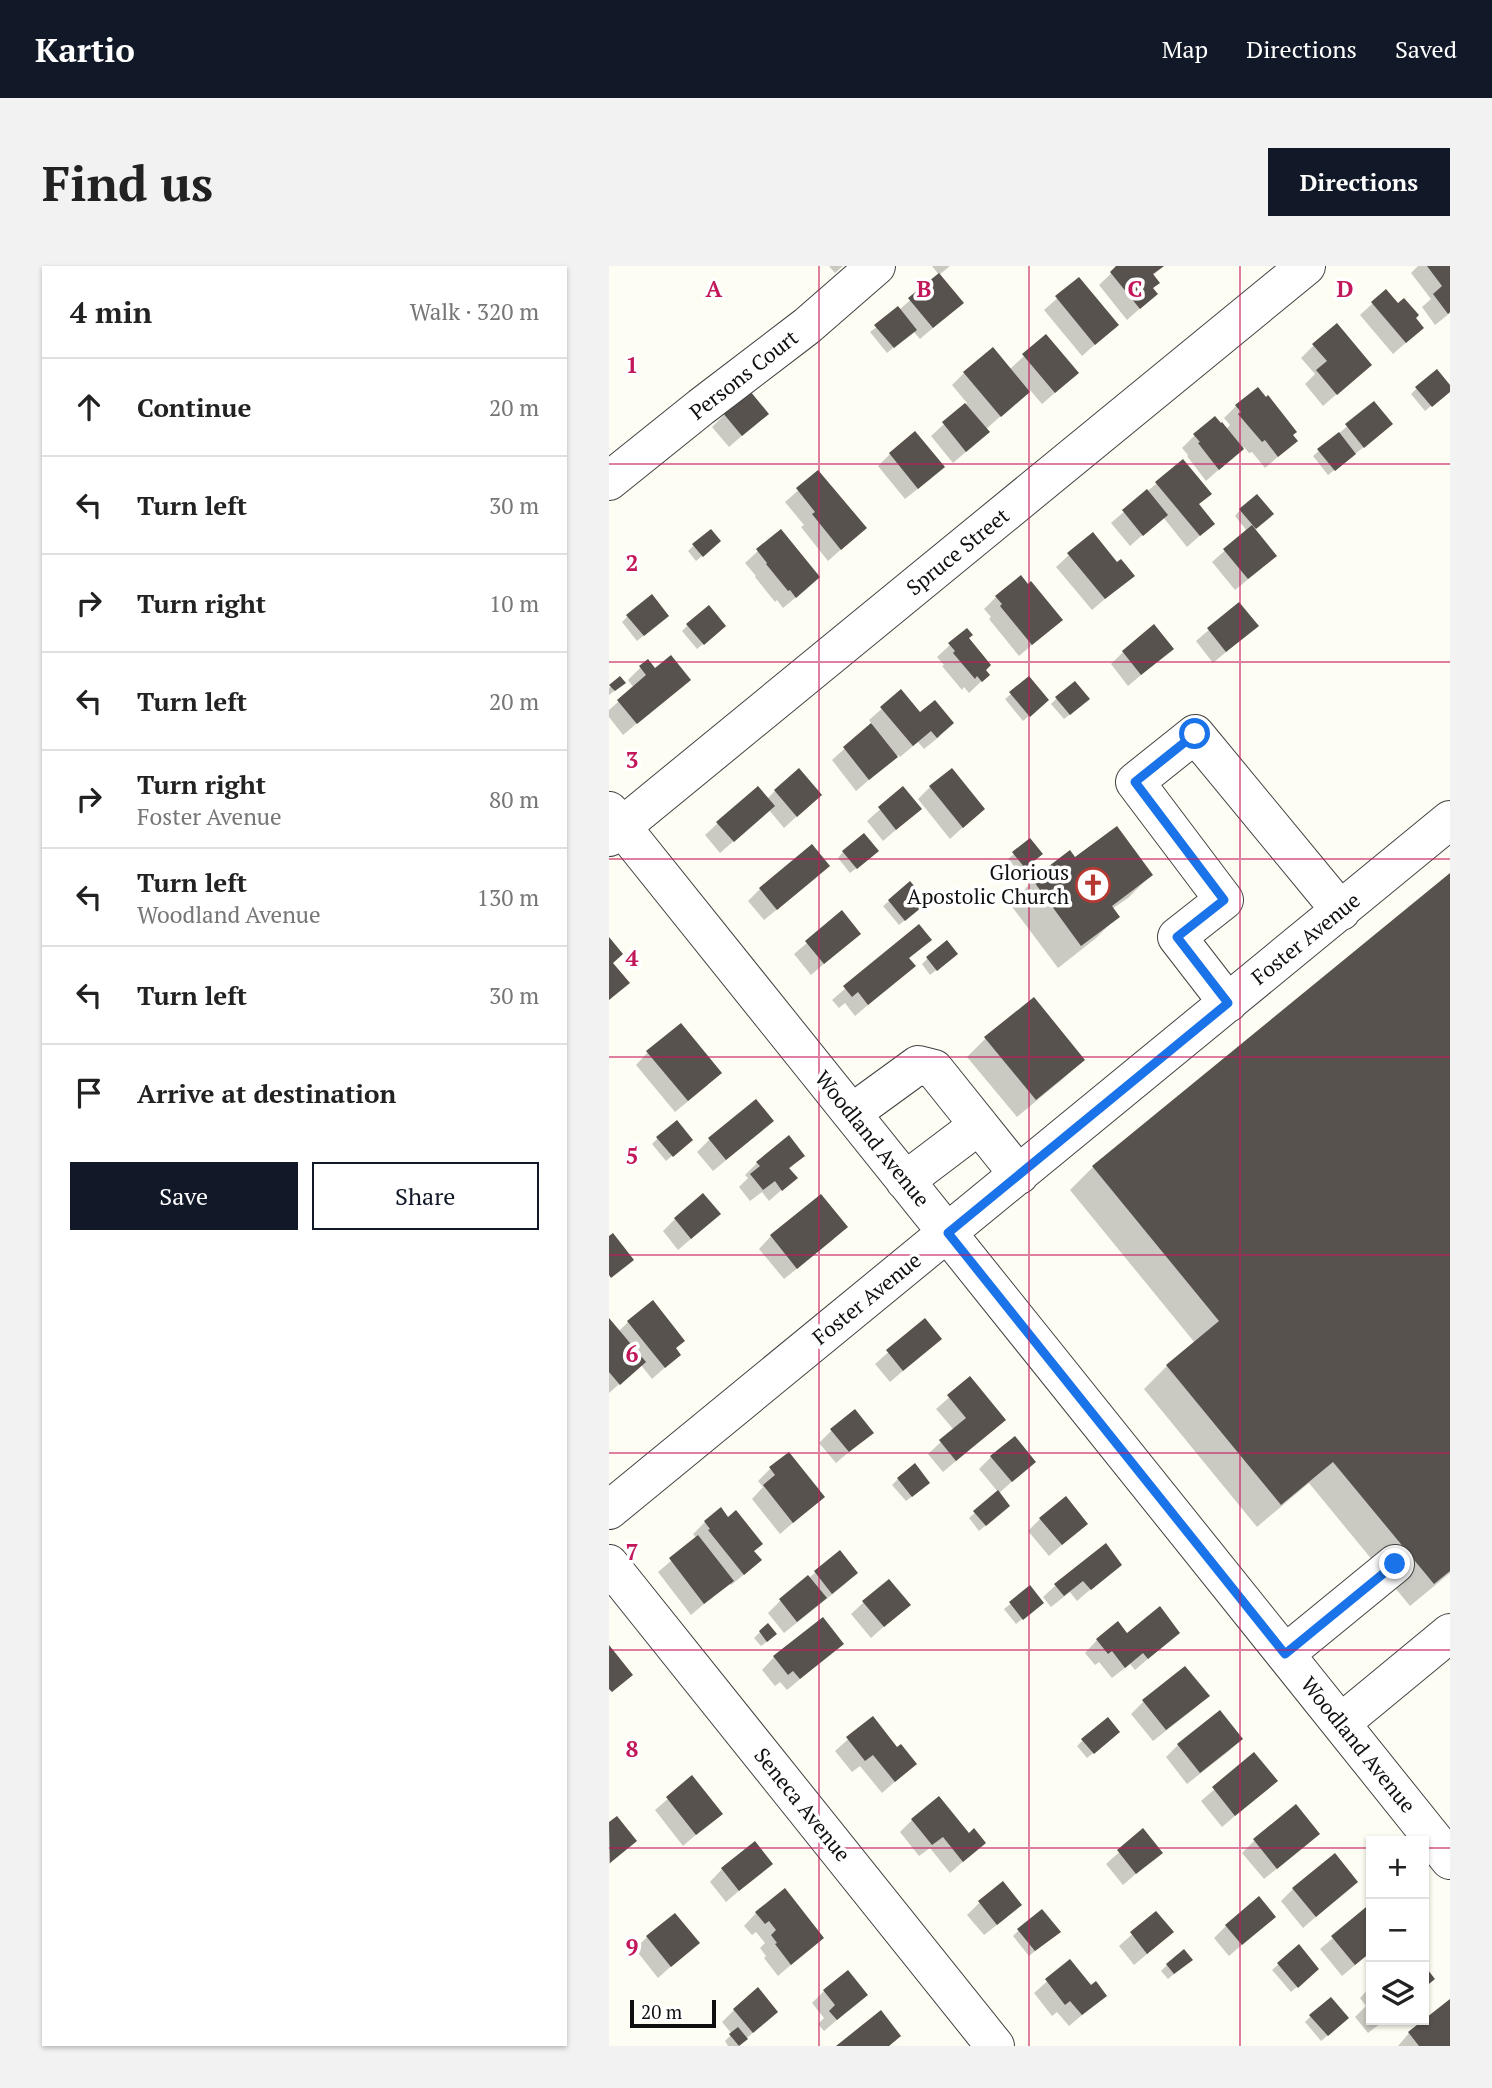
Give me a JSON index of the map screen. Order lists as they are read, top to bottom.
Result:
{
  "streets": {
    "street": [
      "Persons Court",
      "Spruce Street",
      "Foster Avenue",
      "Woodland Avenue",
      "Seneca Avenue"
    ]
  },
  "crossings": [
    ["Spruce Street", "Woodland Avenue"],
    ["Foster Avenue", "Woodland Avenue"]
  ],
  "places": {
    "church": ["Glorious Apostolic Church"]
  },
  "scale_bar": "20 m",
  "page": {
    "header": "Kartio",
    "nav": ["Map", "Directions", "Saved"],
    "buttons": [
      "Directions",
      ["Save", "Share"]
    ],
    "title": "Find us",
    "heading": ["4 min", "Walk · 320 m"],
    "list": [
      ["Continue", "20 m"],
      ["Turn left", "30 m"],
      ["Turn right", "10 m"],
      ["Turn left", "20 m"],
      ["Turn right", "Foster Avenue", "80 m"],
      ["Turn left", "Woodland Avenue", "130 m"],
      ["Turn left", "30 m"],
      "Arrive at destination"
    ],
    "map_buttons": ["+", "−"],
    "scale": "20 m"
  },
  "grid": {
    "columns": [
      "A",
      "B",
      "C",
      "D"
    ],
    "rows": [
      "1",
      "2",
      "3",
      "4",
      "5",
      "6",
      "7",
      "8",
      "9"
    ]
  }
}
